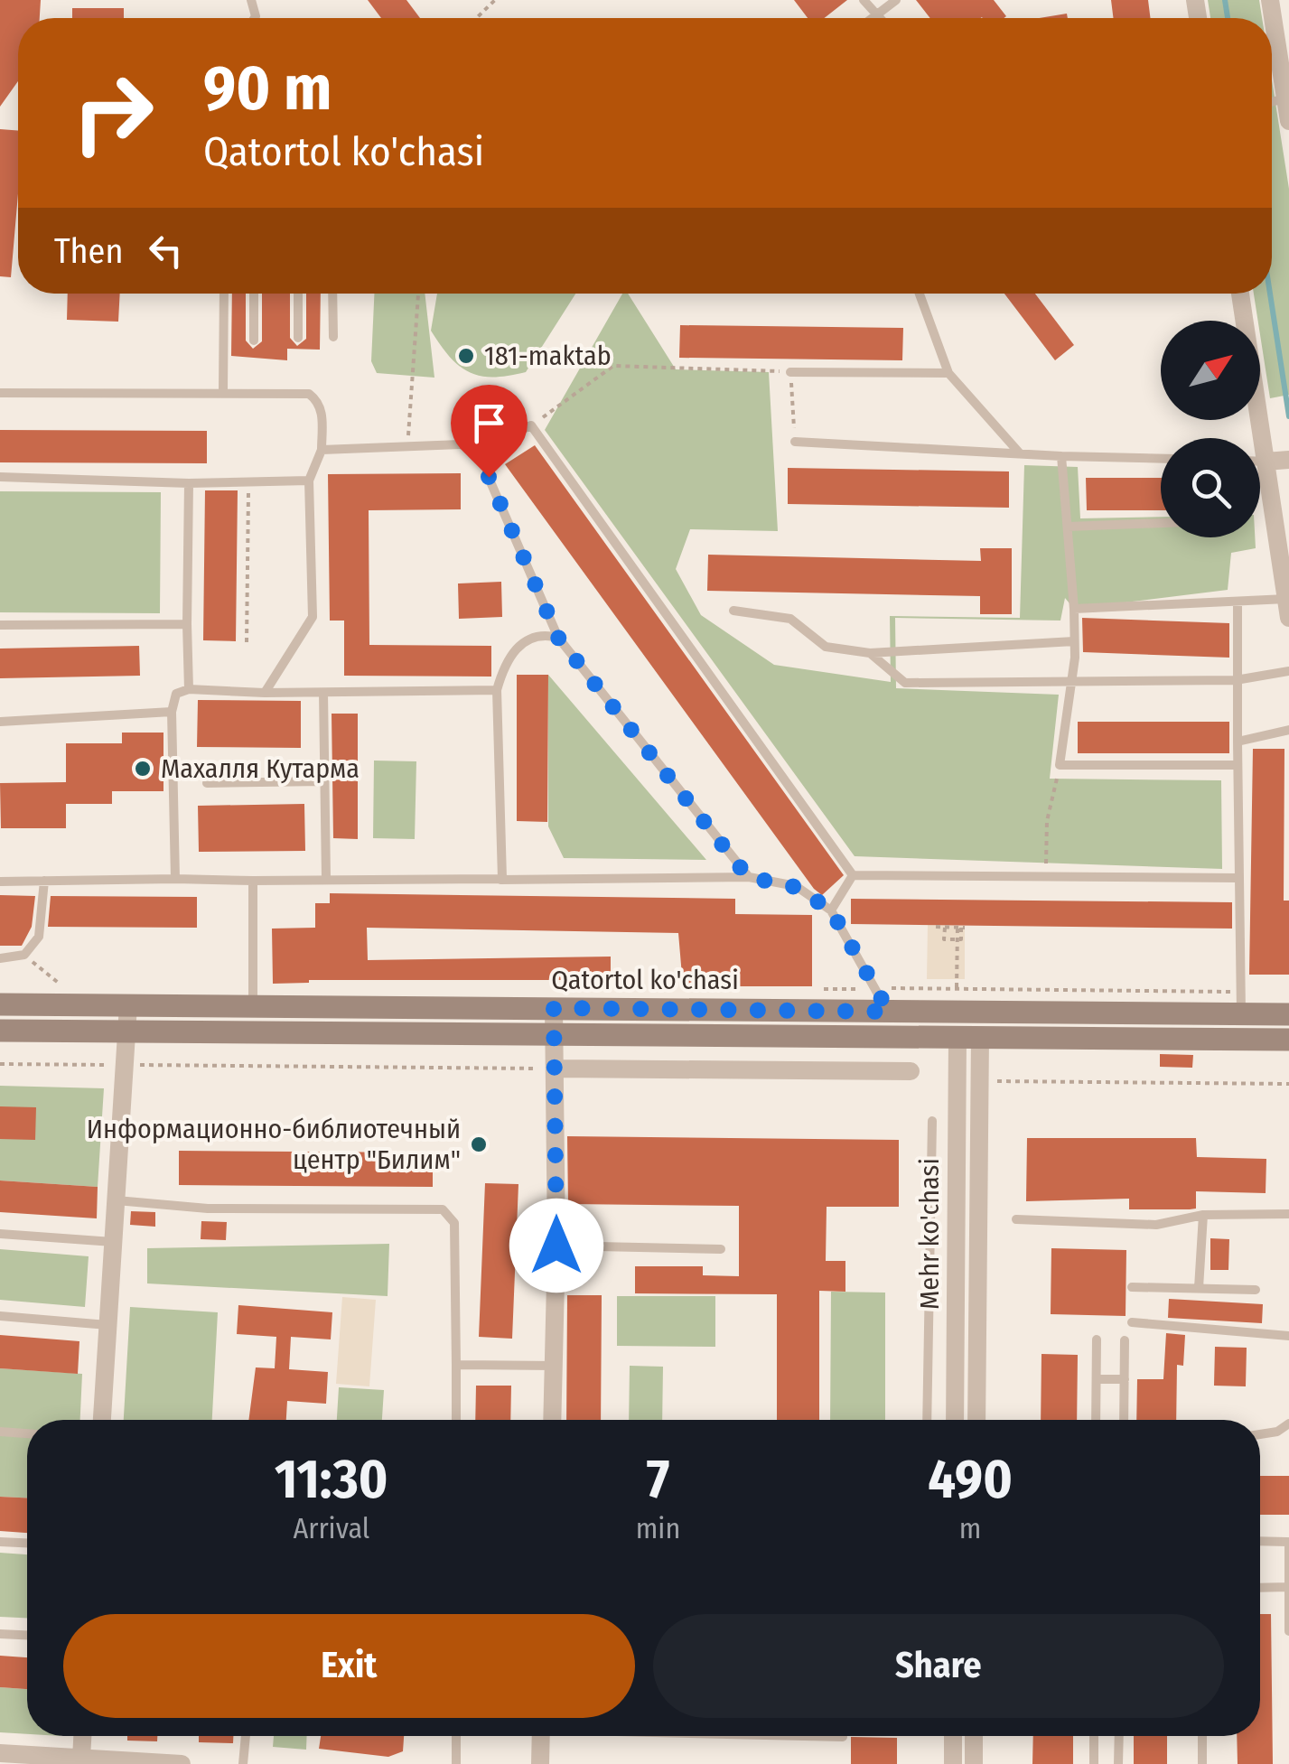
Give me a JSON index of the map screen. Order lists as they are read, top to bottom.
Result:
{
  "streets": {
    "main road": ["Qatortol ko'chasi"],
    "street": ["Mehr ko'chasi"]
  },
  "crossings": [
    ["Qatortol ko'chasi", "Mehr ko'chasi"]
  ],
  "places": ["181-maktab", "Махалля Кутарма", "Информационно-библиотечный центр \"Билим\""],
  "north": "top right",
  "page": {
    "turn": ["90 m", "Qatortol ko'chasi"],
    "then": "Then",
    "eta": [
      "11:30",
      "Arrival",
      "7",
      "min",
      "490",
      "m"
    ],
    "buttons": ["Exit", "Share"]
  }
}
